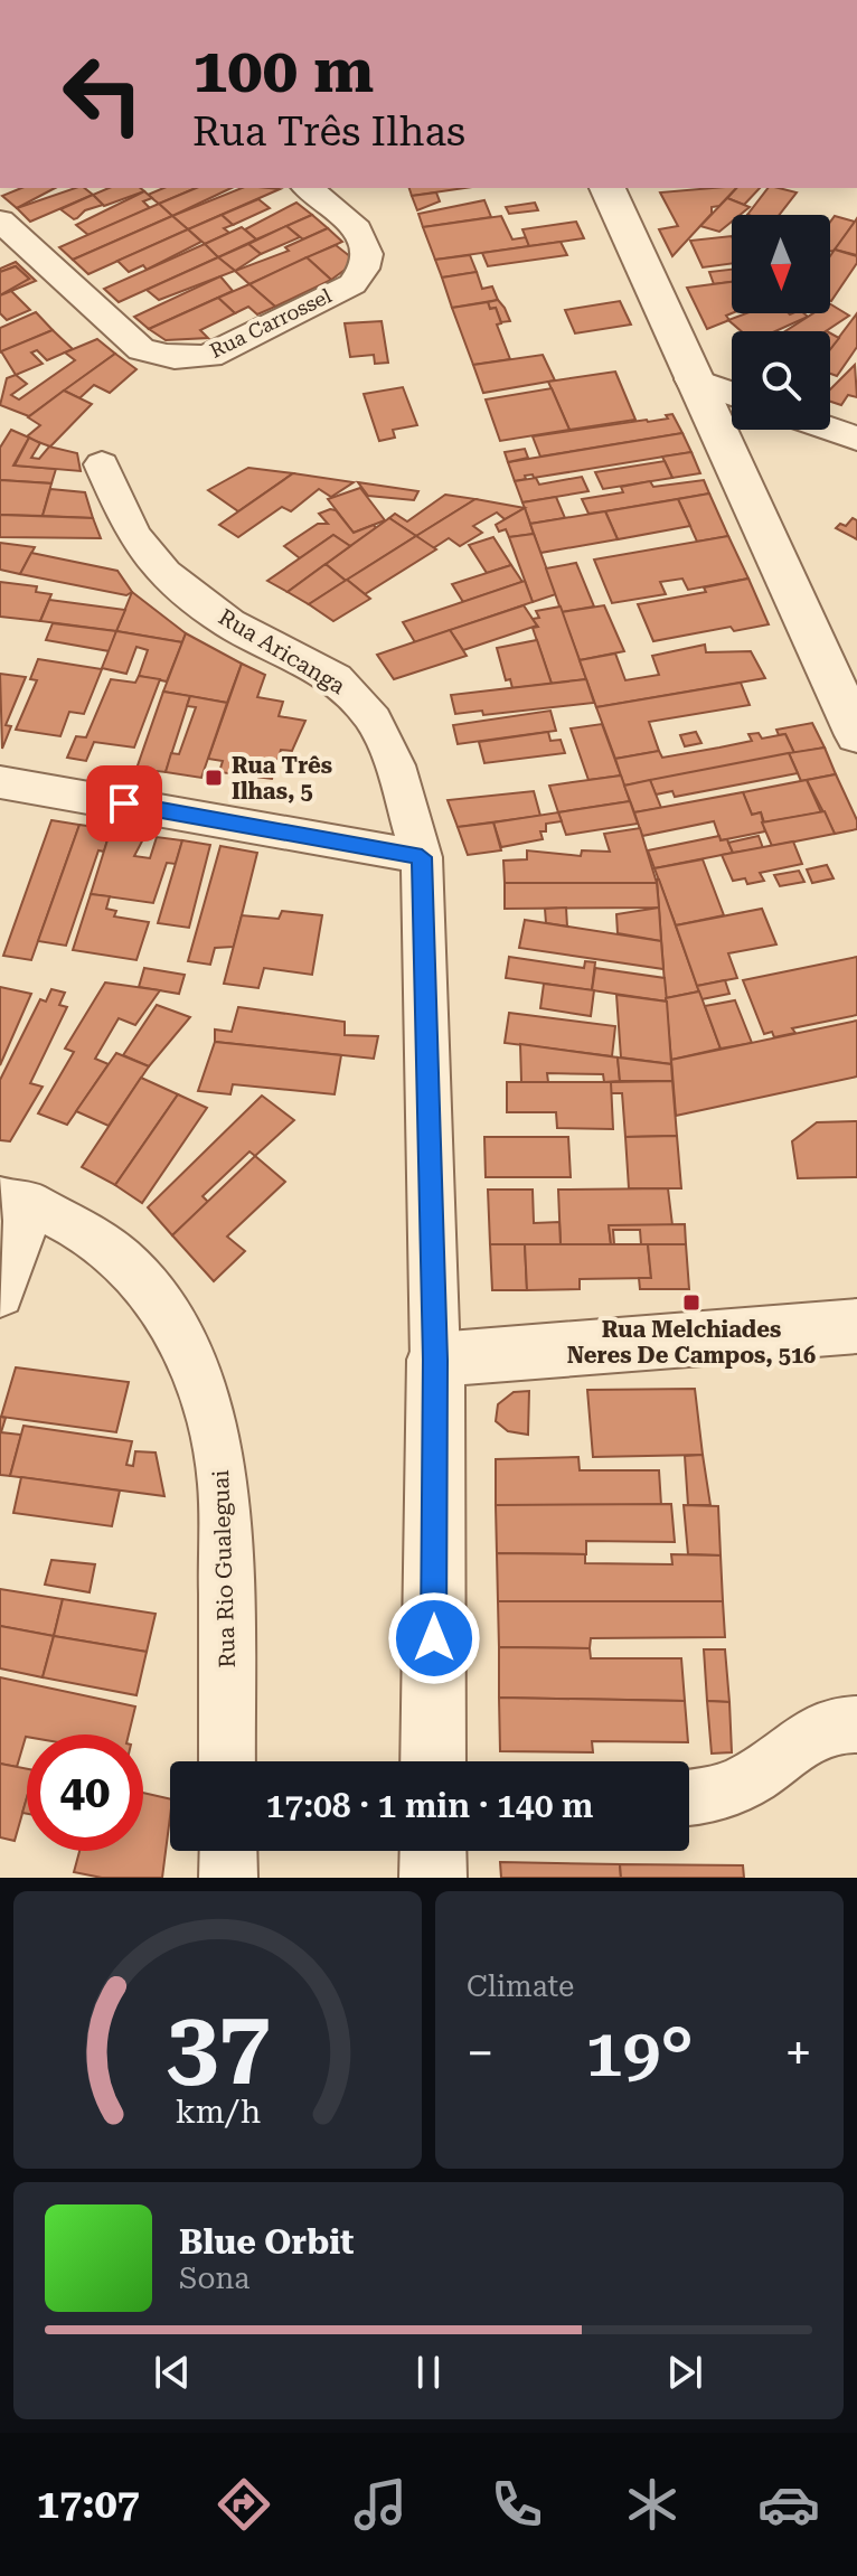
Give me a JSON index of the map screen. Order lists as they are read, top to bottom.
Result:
{
  "streets": {
    "street": ["Rua Carrossel", "Rua Aricanga", "Rua Rio Gualeguai"]
  },
  "places": {
    "transit": ["Rua Três Ilhas, 5", "Rua Melchiades Neres De Campos, 516"]
  },
  "north": "bottom",
  "page": {
    "turn": ["100 m", "Rua Três Ilhas"],
    "limit": "40",
    "trip": "17:08 · 1 min · 140 m",
    "tile": "Climate",
    "heat": ["−", "19°", "+"],
    "song": ["Blue Orbit", "Sona"],
    "tabs": "17:07",
    "gauge": ["37", "km/h"]
  }
}
